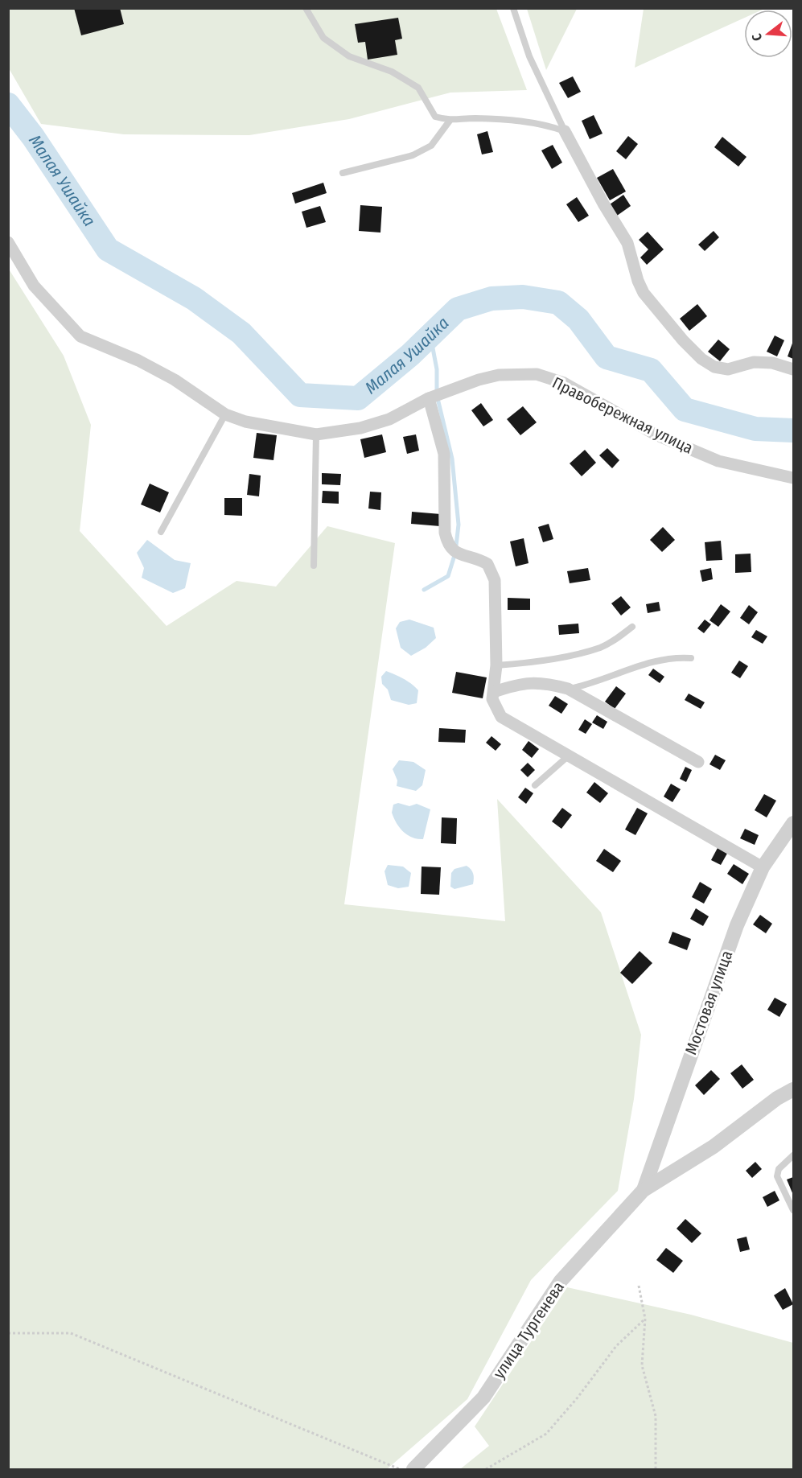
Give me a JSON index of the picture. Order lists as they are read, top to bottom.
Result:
{
  "streets": {
    "street": ["Правобережная улица", "Мостовая улица", "улица Тургенева"]
  },
  "crossings": [
    ["Мостовая улица", "улица Тургенева"]
  ],
  "water": ["Малая Ушайка"],
  "north": "left"
}
